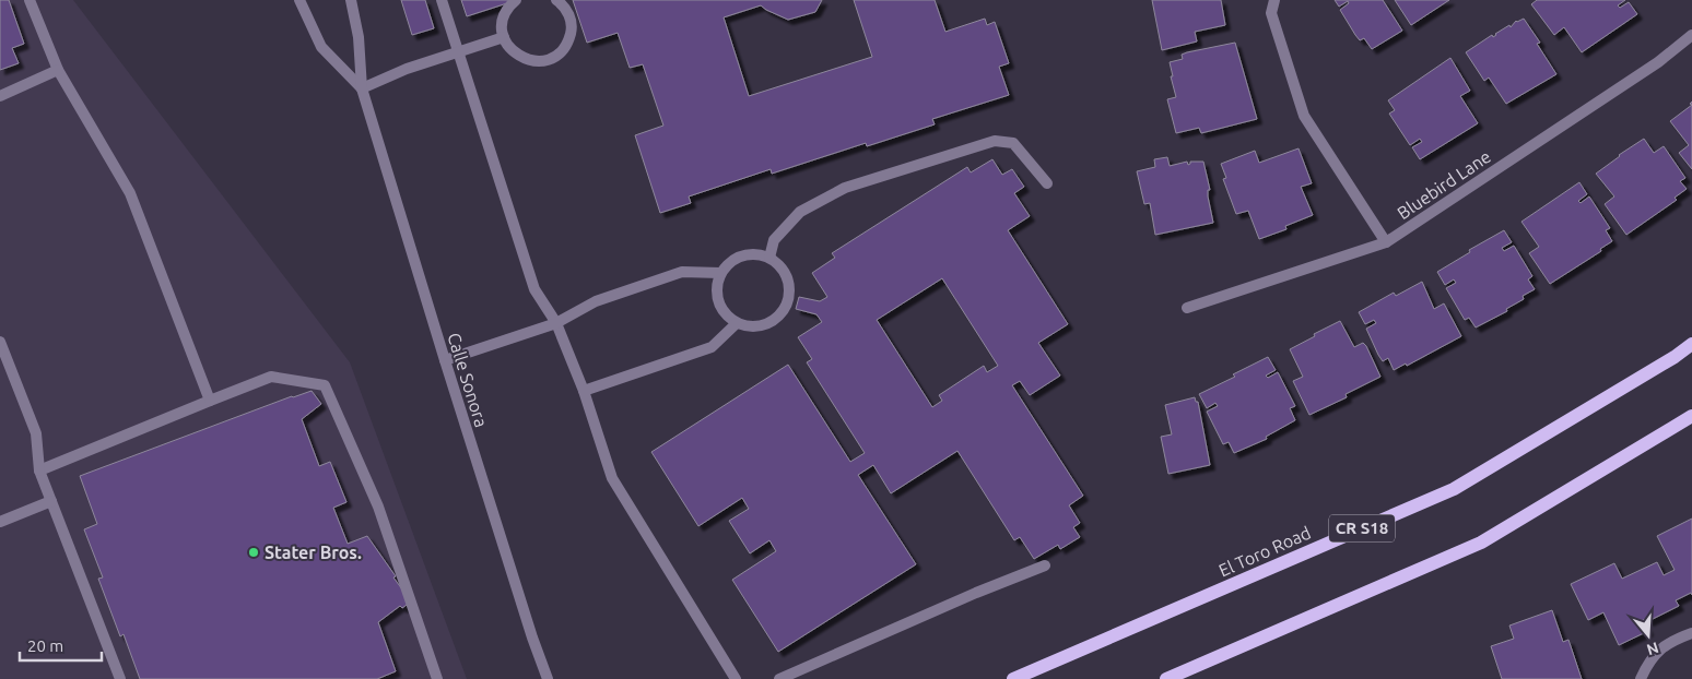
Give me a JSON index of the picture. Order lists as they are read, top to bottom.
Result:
{
  "streets": {
    "main road": ["CR S18", "El Toro Road"],
    "street": ["Bluebird Lane", "Calle Sonora"]
  },
  "places": ["Stater Bros."],
  "scale_bar": "20 m",
  "north": "bottom"
}
